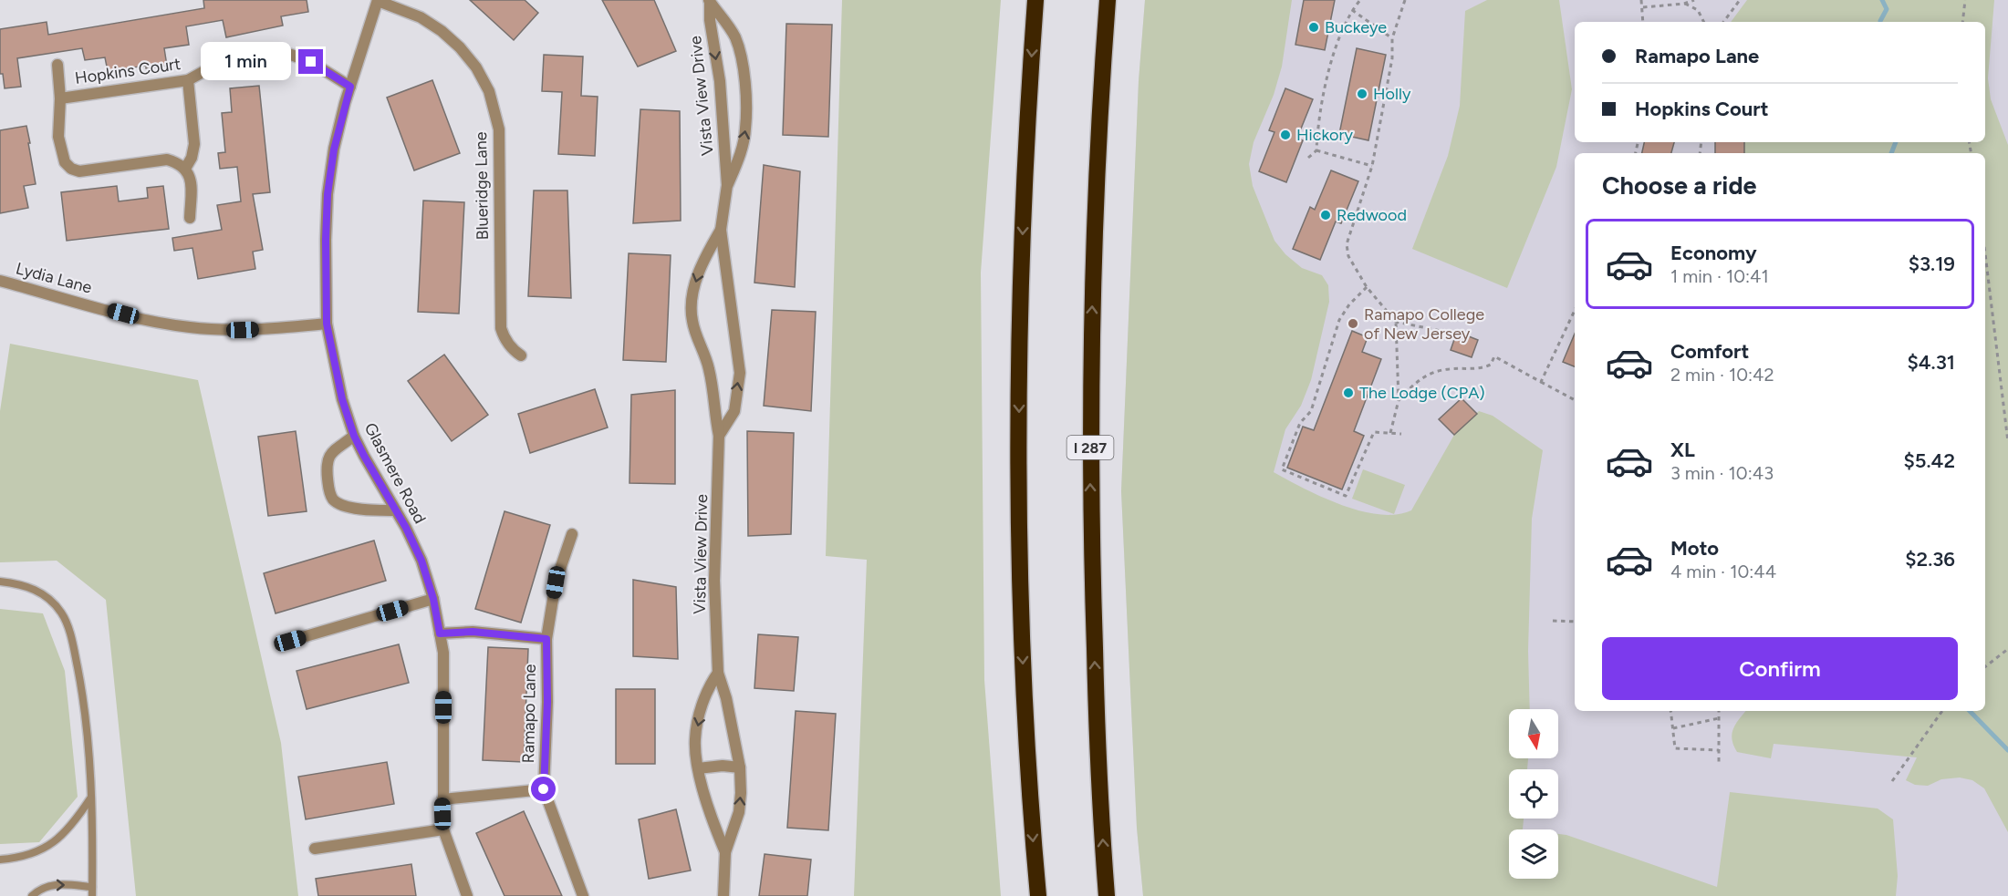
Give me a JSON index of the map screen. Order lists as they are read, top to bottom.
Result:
{
  "streets": {
    "highway": ["I 287"],
    "street": [
      "Hopkins Court",
      "Vista View Drive",
      "Blueridge Lane",
      "Lydia Lane",
      "Glasmere Road",
      "Ramapo Lane"
    ]
  },
  "crossings": [
    ["Hopkins Court", "Glasmere Road"],
    ["Blueridge Lane", "Glasmere Road"],
    ["Lydia Lane", "Glasmere Road"]
  ],
  "places": [
    "Buckeye",
    "Holly",
    "Hickory",
    "Redwood",
    "Ramapo College of New Jersey",
    "The Lodge (CPA)"
  ],
  "north": "bottom",
  "page": {
    "banner": ["Ramapo Lane", "Hopkins Court"],
    "bubble": "1 min",
    "heading": "Choose a ride",
    "list": [
      {
        "name": "Economy",
        "note": "1 min · 10:41",
        "value": "$3.19"
      },
      {
        "name": "Comfort",
        "note": "2 min · 10:42",
        "value": "$4.31"
      },
      {
        "name": "XL",
        "note": "3 min · 10:43",
        "value": "$5.42"
      },
      {
        "name": "Moto",
        "note": "4 min · 10:44",
        "value": "$2.36"
      }
    ],
    "buttons": "Confirm"
  }
}
